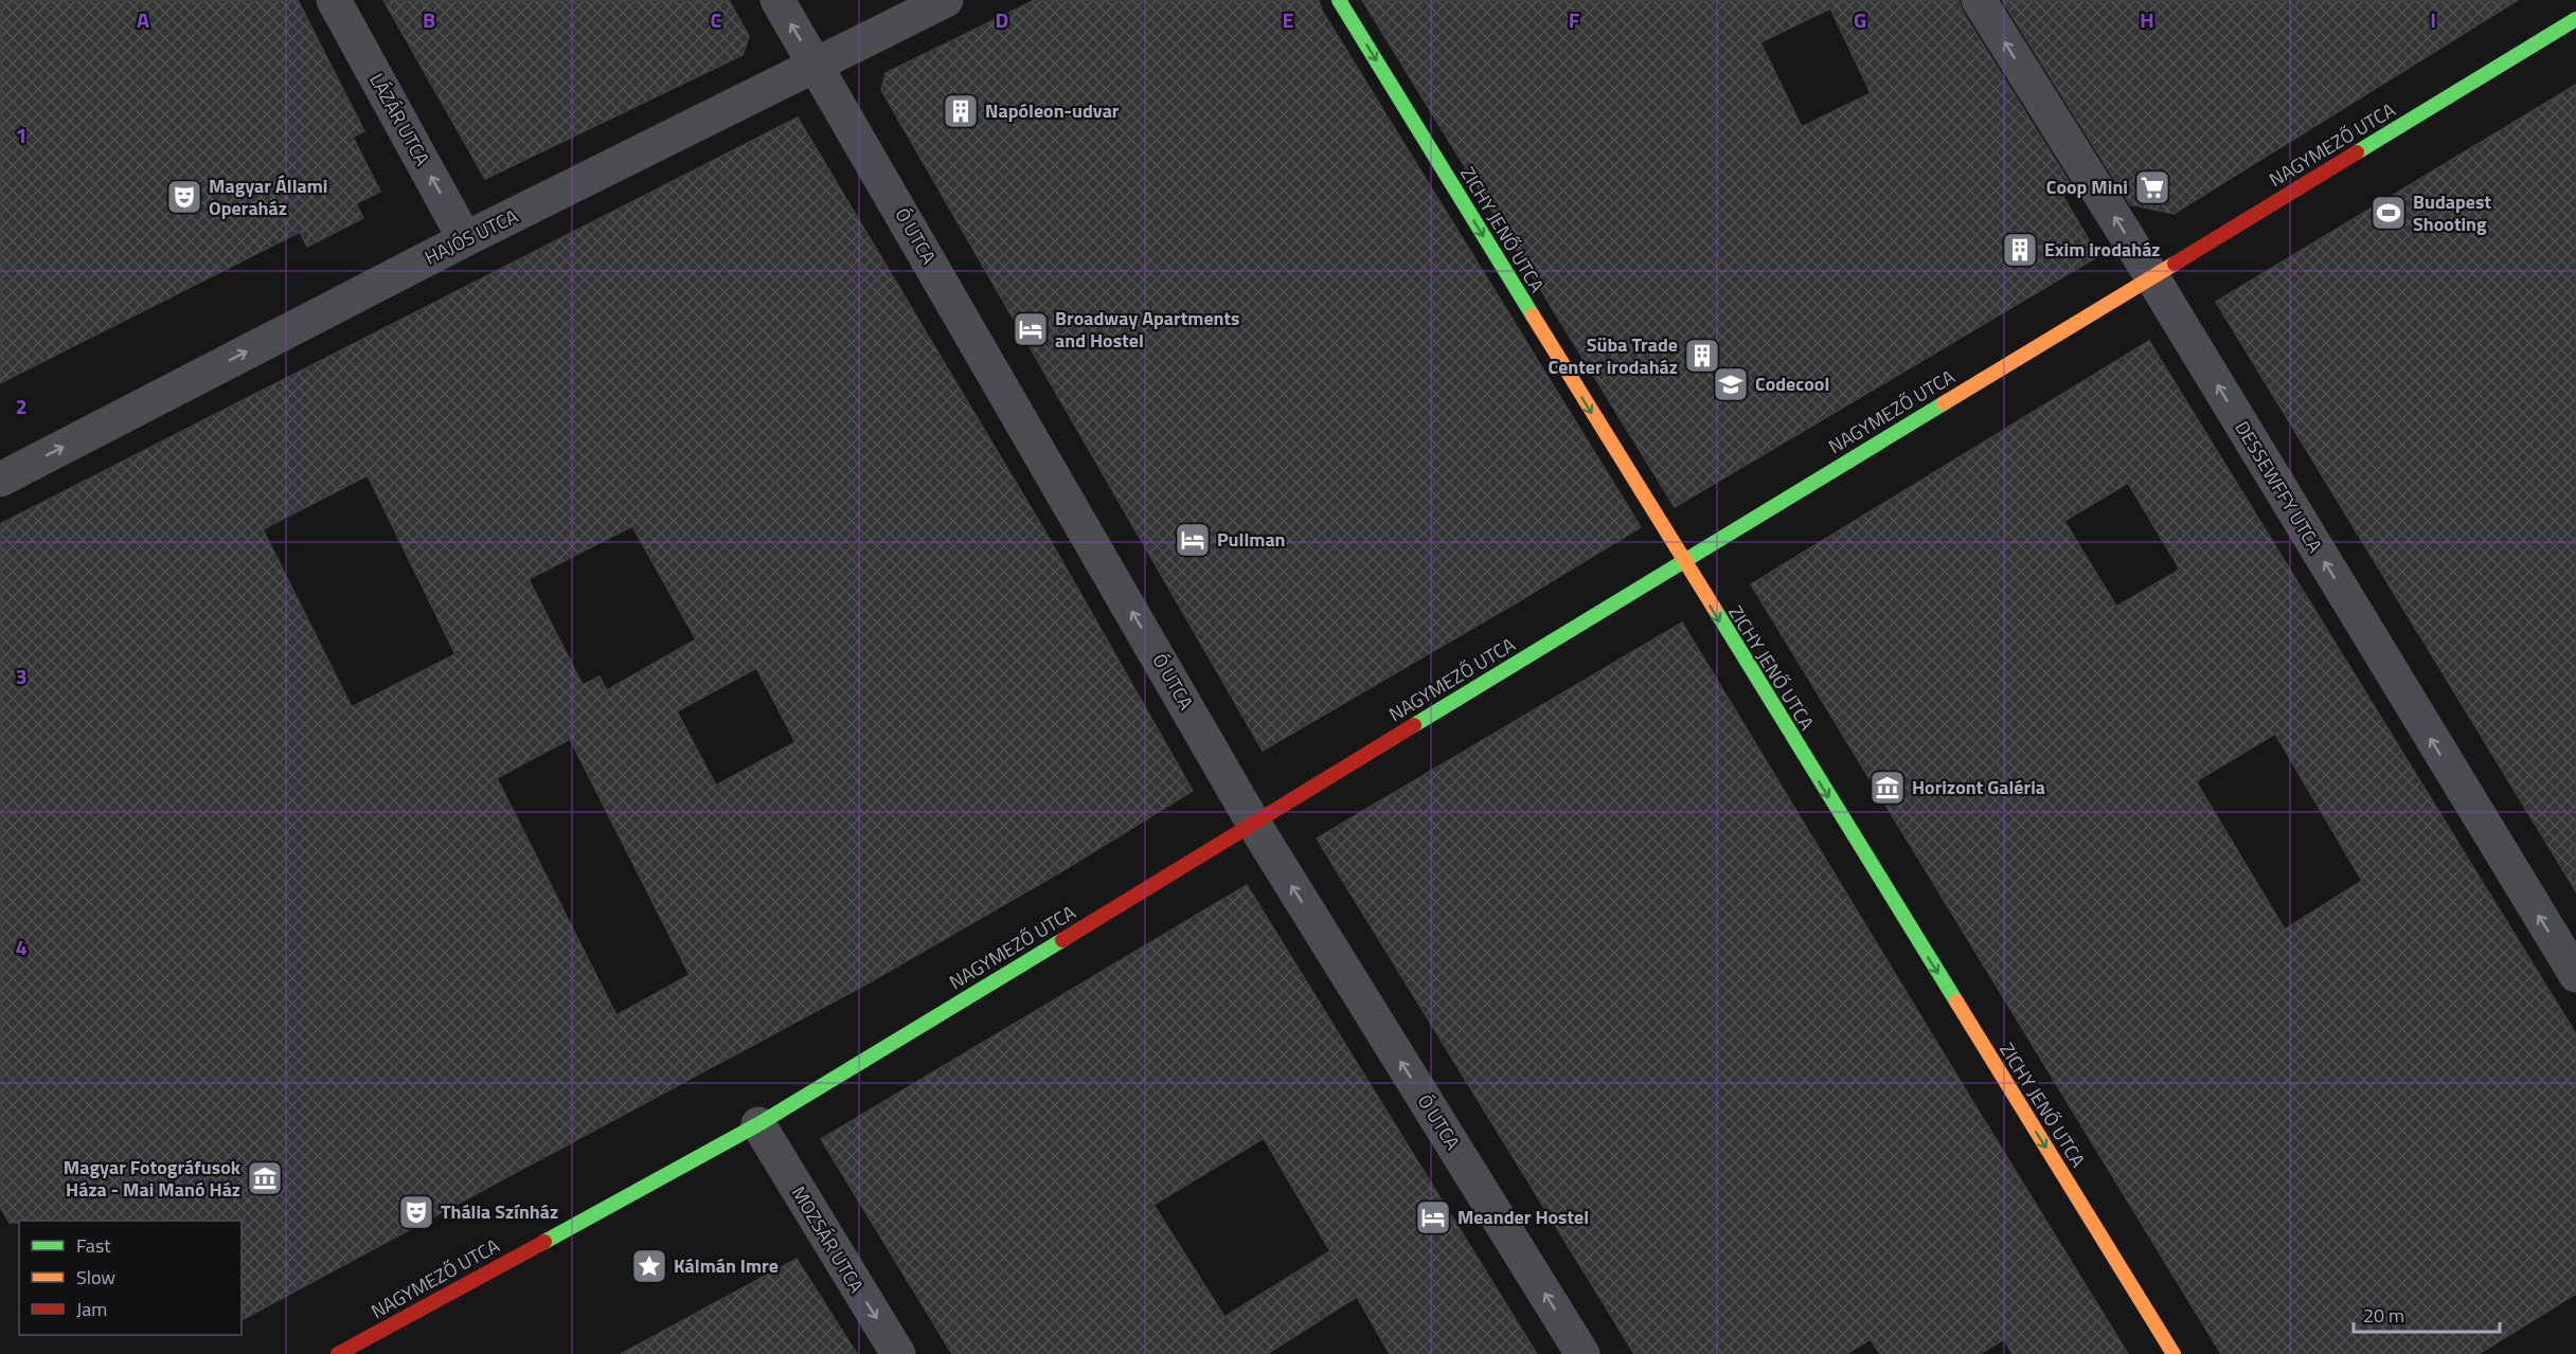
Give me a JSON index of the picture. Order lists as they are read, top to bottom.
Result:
{
  "streets": {
    "street": [
      "LÁZÁR UTCA",
      "NAGYMEZŐ UTCA",
      "ZICHY JENŐ UTCA",
      "Ó UTCA",
      "HAJÓS UTCA",
      "DESSEWFFY UTCA",
      "MOZSÁR UTCA"
    ]
  },
  "crossings": [
    ["LÁZÁR UTCA", "HAJÓS UTCA"],
    ["NAGYMEZŐ UTCA", "ZICHY JENŐ UTCA"],
    ["NAGYMEZŐ UTCA", "Ó UTCA"],
    ["NAGYMEZŐ UTCA", "DESSEWFFY UTCA"],
    ["NAGYMEZŐ UTCA", "MOZSÁR UTCA"],
    ["Ó UTCA", "HAJÓS UTCA"]
  ],
  "one_way": [
    "LÁZÁR UTCA",
    "ZICHY JENŐ UTCA",
    "Ó UTCA",
    "HAJÓS UTCA",
    "DESSEWFFY UTCA",
    "MOZSÁR UTCA"
  ],
  "places": {
    "building": ["Napóleon-udvar", "Exim irodaház", "Süba Trade Center irodaház"],
    "supermarket": ["Coop Mini"],
    "theatre": ["Magyar Állami Operaház", "Thália Színház"],
    "sports": ["Budapest Shooting"],
    "hotel": ["Broadway Apartments and Hostel", "Pullman", "Meander Hostel"],
    "school or university": ["Codecool"],
    "museum": ["Horizont Galéria", "Magyar Fotográfusok Háza - Mai Manó Ház"],
    "place": ["Kálmán Imre"]
  },
  "legend": ["Fast", "Slow", "Jam"],
  "scale_bar": "20 m",
  "grid": {
    "columns": [
      "A",
      "B",
      "C",
      "D",
      "E",
      "F",
      "G",
      "H",
      "I"
    ],
    "rows": [
      "1",
      "2",
      "3",
      "4"
    ]
  }
}
